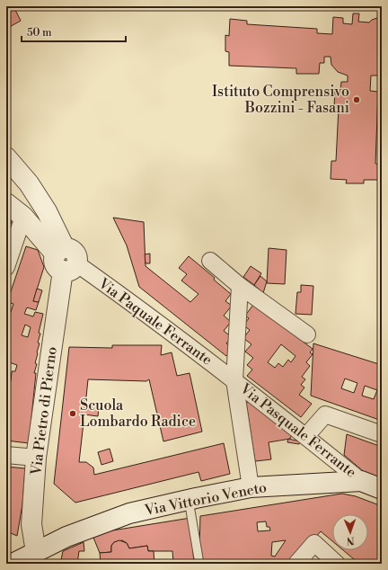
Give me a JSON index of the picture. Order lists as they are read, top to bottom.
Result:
{
  "streets": {
    "street": [
      "Via Paquale Ferrante",
      "Via Pietro di Pierno",
      "Via Pasquale Ferrante",
      "Via Vittorio Veneto"
    ]
  },
  "crossings": [
    ["Via Paquale Ferrante", "Via Pietro di Pierno"],
    ["Via Paquale Ferrante", "Via Pasquale Ferrante"],
    ["Via Pietro di Pierno", "Via Vittorio Veneto"],
    ["Via Pasquale Ferrante", "Via Vittorio Veneto"]
  ],
  "places": ["Istituto Comprensivo Bozzini - Fasani", "Scuola Lombardo Radice"],
  "scale_bar": "50 m",
  "north": "bottom"
}
